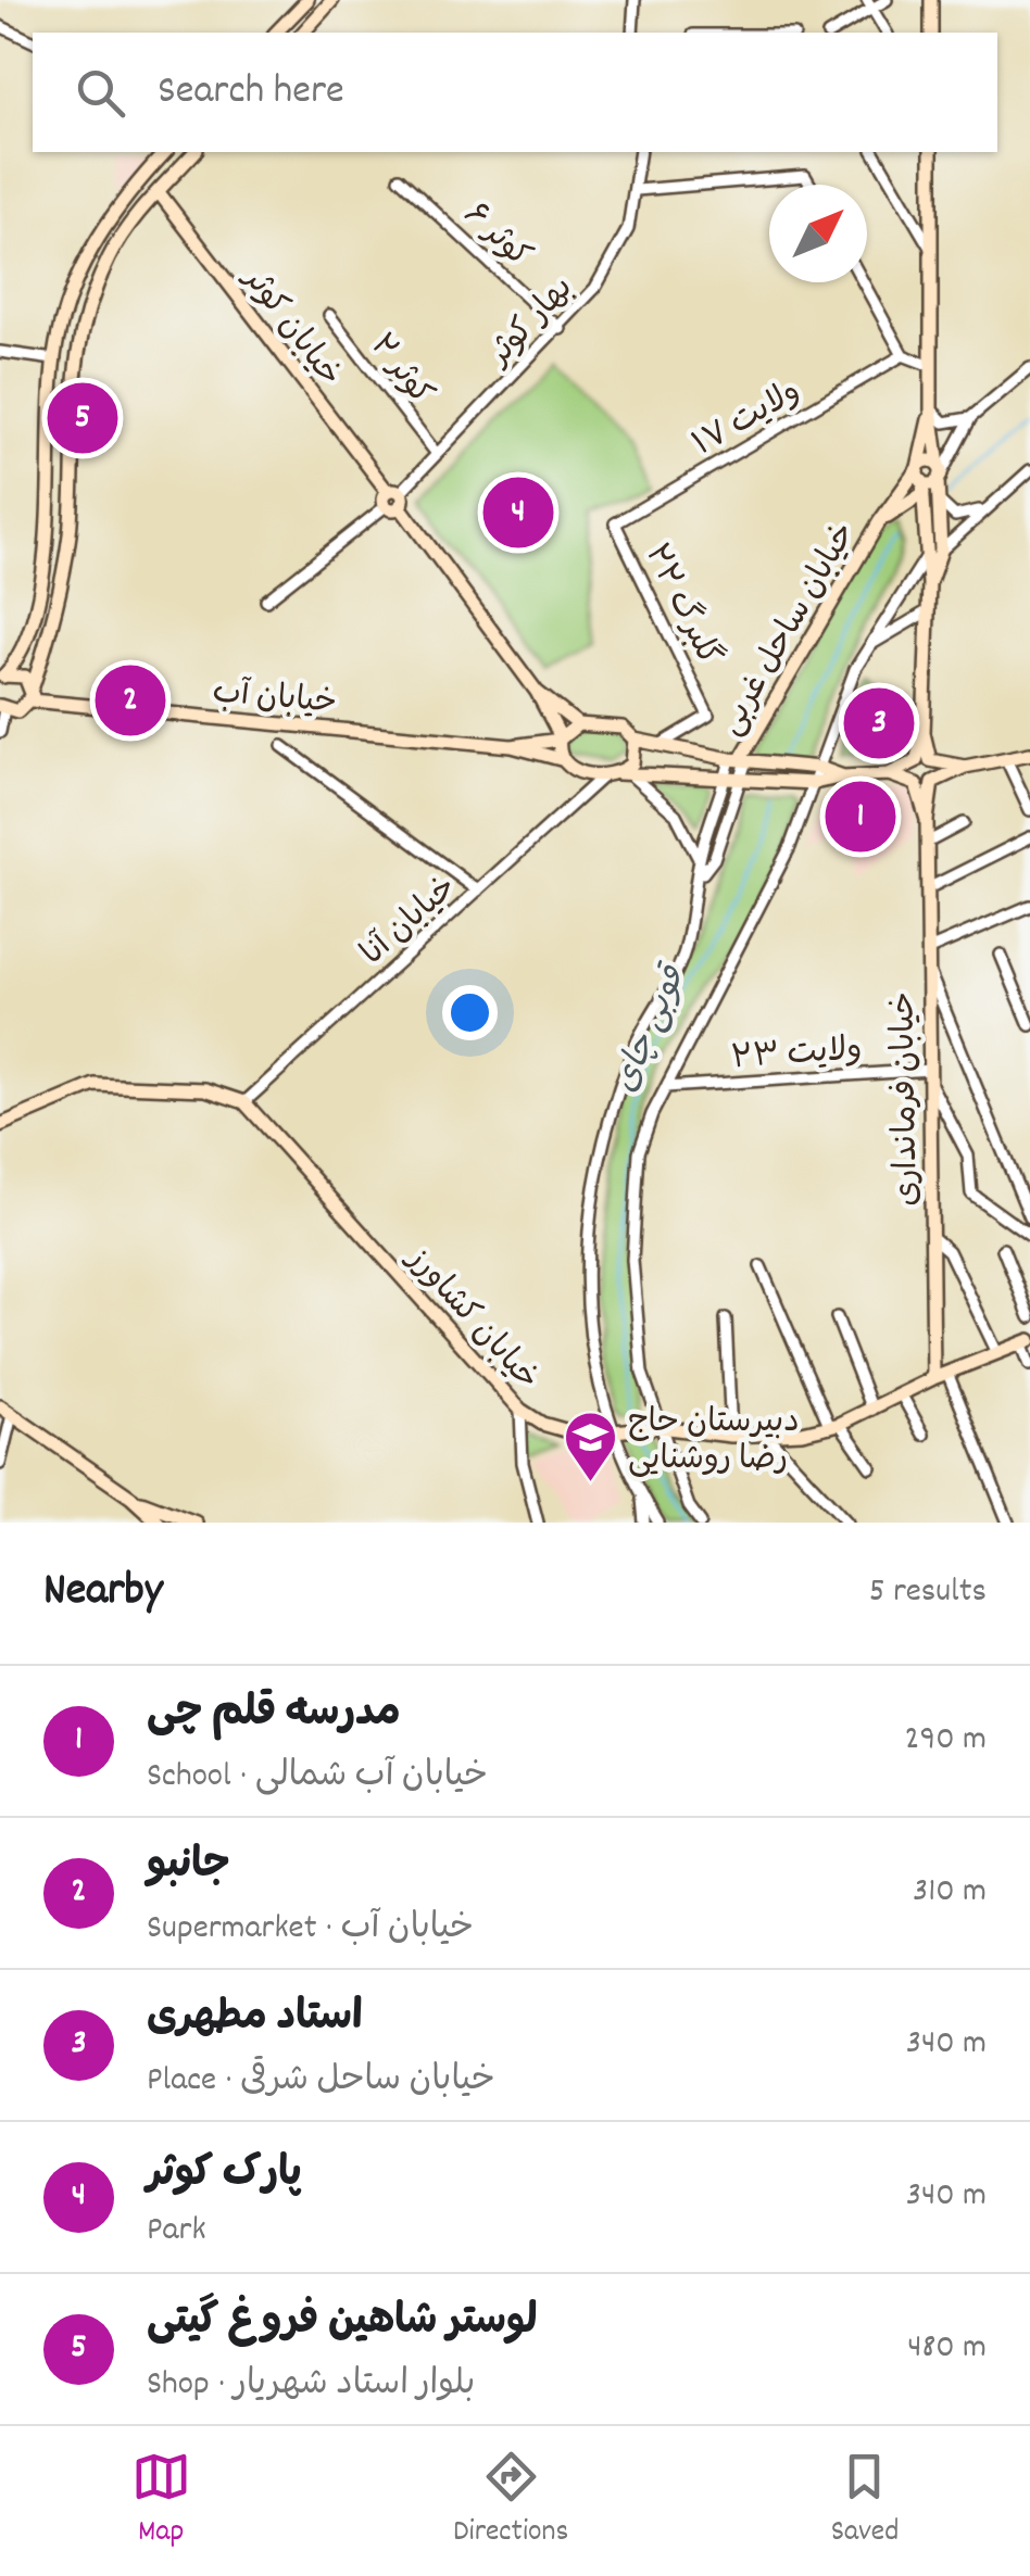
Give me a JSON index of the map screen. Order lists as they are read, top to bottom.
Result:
{
  "streets": {
    "main road": [
      "خیابان کوثر",
      "خیابان ساحل غربی",
      "خیابان آب",
      "خیابان فرمانداری",
      "خیابان کشاورز"
    ],
    "street": [
      "کوثر ۶",
      "بهار کوثر",
      "کوثر ۲",
      "ولایت ۱۷",
      "گلبرگ ۲۲",
      "خیابان آنا",
      "ولایت ۲۳"
    ]
  },
  "crossings": [
    ["کوثر ۶", "بهار کوثر"],
    ["بهار کوثر", "خیابان کوثر"],
    ["بهار کوثر", "کوثر ۲"],
    ["خیابان کوثر", "خیابان آب"],
    ["خیابان کوثر", "خیابان آنا"],
    ["ولایت ۱۷", "گلبرگ ۲۲"],
    ["خیابان ساحل غربی", "خیابان کشاورز"],
    ["خیابان آب", "خیابان آنا"],
    ["خیابان آنا", "خیابان کشاورز"],
    ["ولایت ۲۳", "خیابان فرمانداری"],
    ["خیابان فرمانداری", "خیابان کشاورز"]
  ],
  "water": ["قوبی چای"],
  "places": {
    "school or university": ["دبیرستان حاج رضا روشنایی"]
  },
  "north": "top right",
  "page": {
    "search": "Search here",
    "pins": [
      "5",
      "4",
      "2",
      "3",
      "1"
    ],
    "heading": ["Nearby", "5 results"],
    "list": [
      {
        "mark": "1",
        "name": "مدرسه قلم چی",
        "note": "School · خیابان آب شمالی",
        "value": "290 m"
      },
      {
        "mark": "2",
        "name": "جانبو",
        "note": "Supermarket · خیابان آب",
        "value": "310 m"
      },
      {
        "mark": "3",
        "name": "استاد مطهری",
        "note": "Place · خیابان ساحل شرقی",
        "value": "340 m"
      },
      {
        "mark": "4",
        "name": "پارک کوثر",
        "note": "Park",
        "value": "340 m"
      },
      {
        "mark": "5",
        "name": "لوستر شاهین فروغ گیتی",
        "note": "Shop · بلوار استاد شهریار",
        "value": "480 m"
      }
    ],
    "nav": ["Map", "Directions", "Saved"]
  }
}
